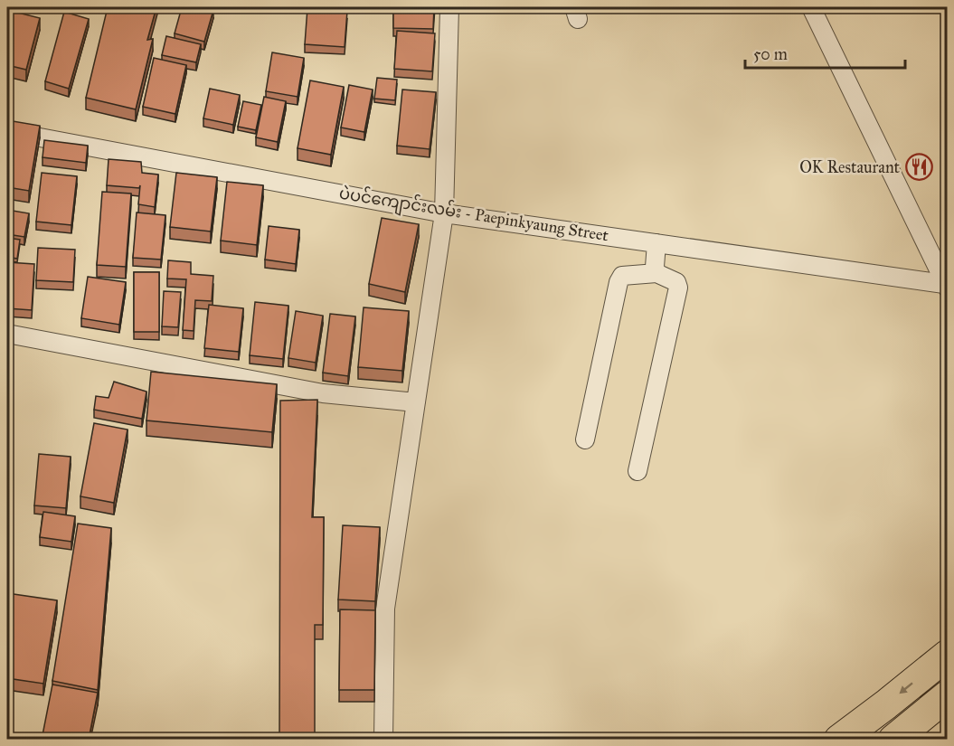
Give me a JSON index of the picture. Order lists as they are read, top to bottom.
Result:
{
  "streets": {
    "street": ["ပဲပင်ကျောင်းလမ်း - Paepinkyaung Street"]
  },
  "places": {
    "restaurant": ["OK Restaurant"]
  },
  "scale_bar": "50 m"
}
